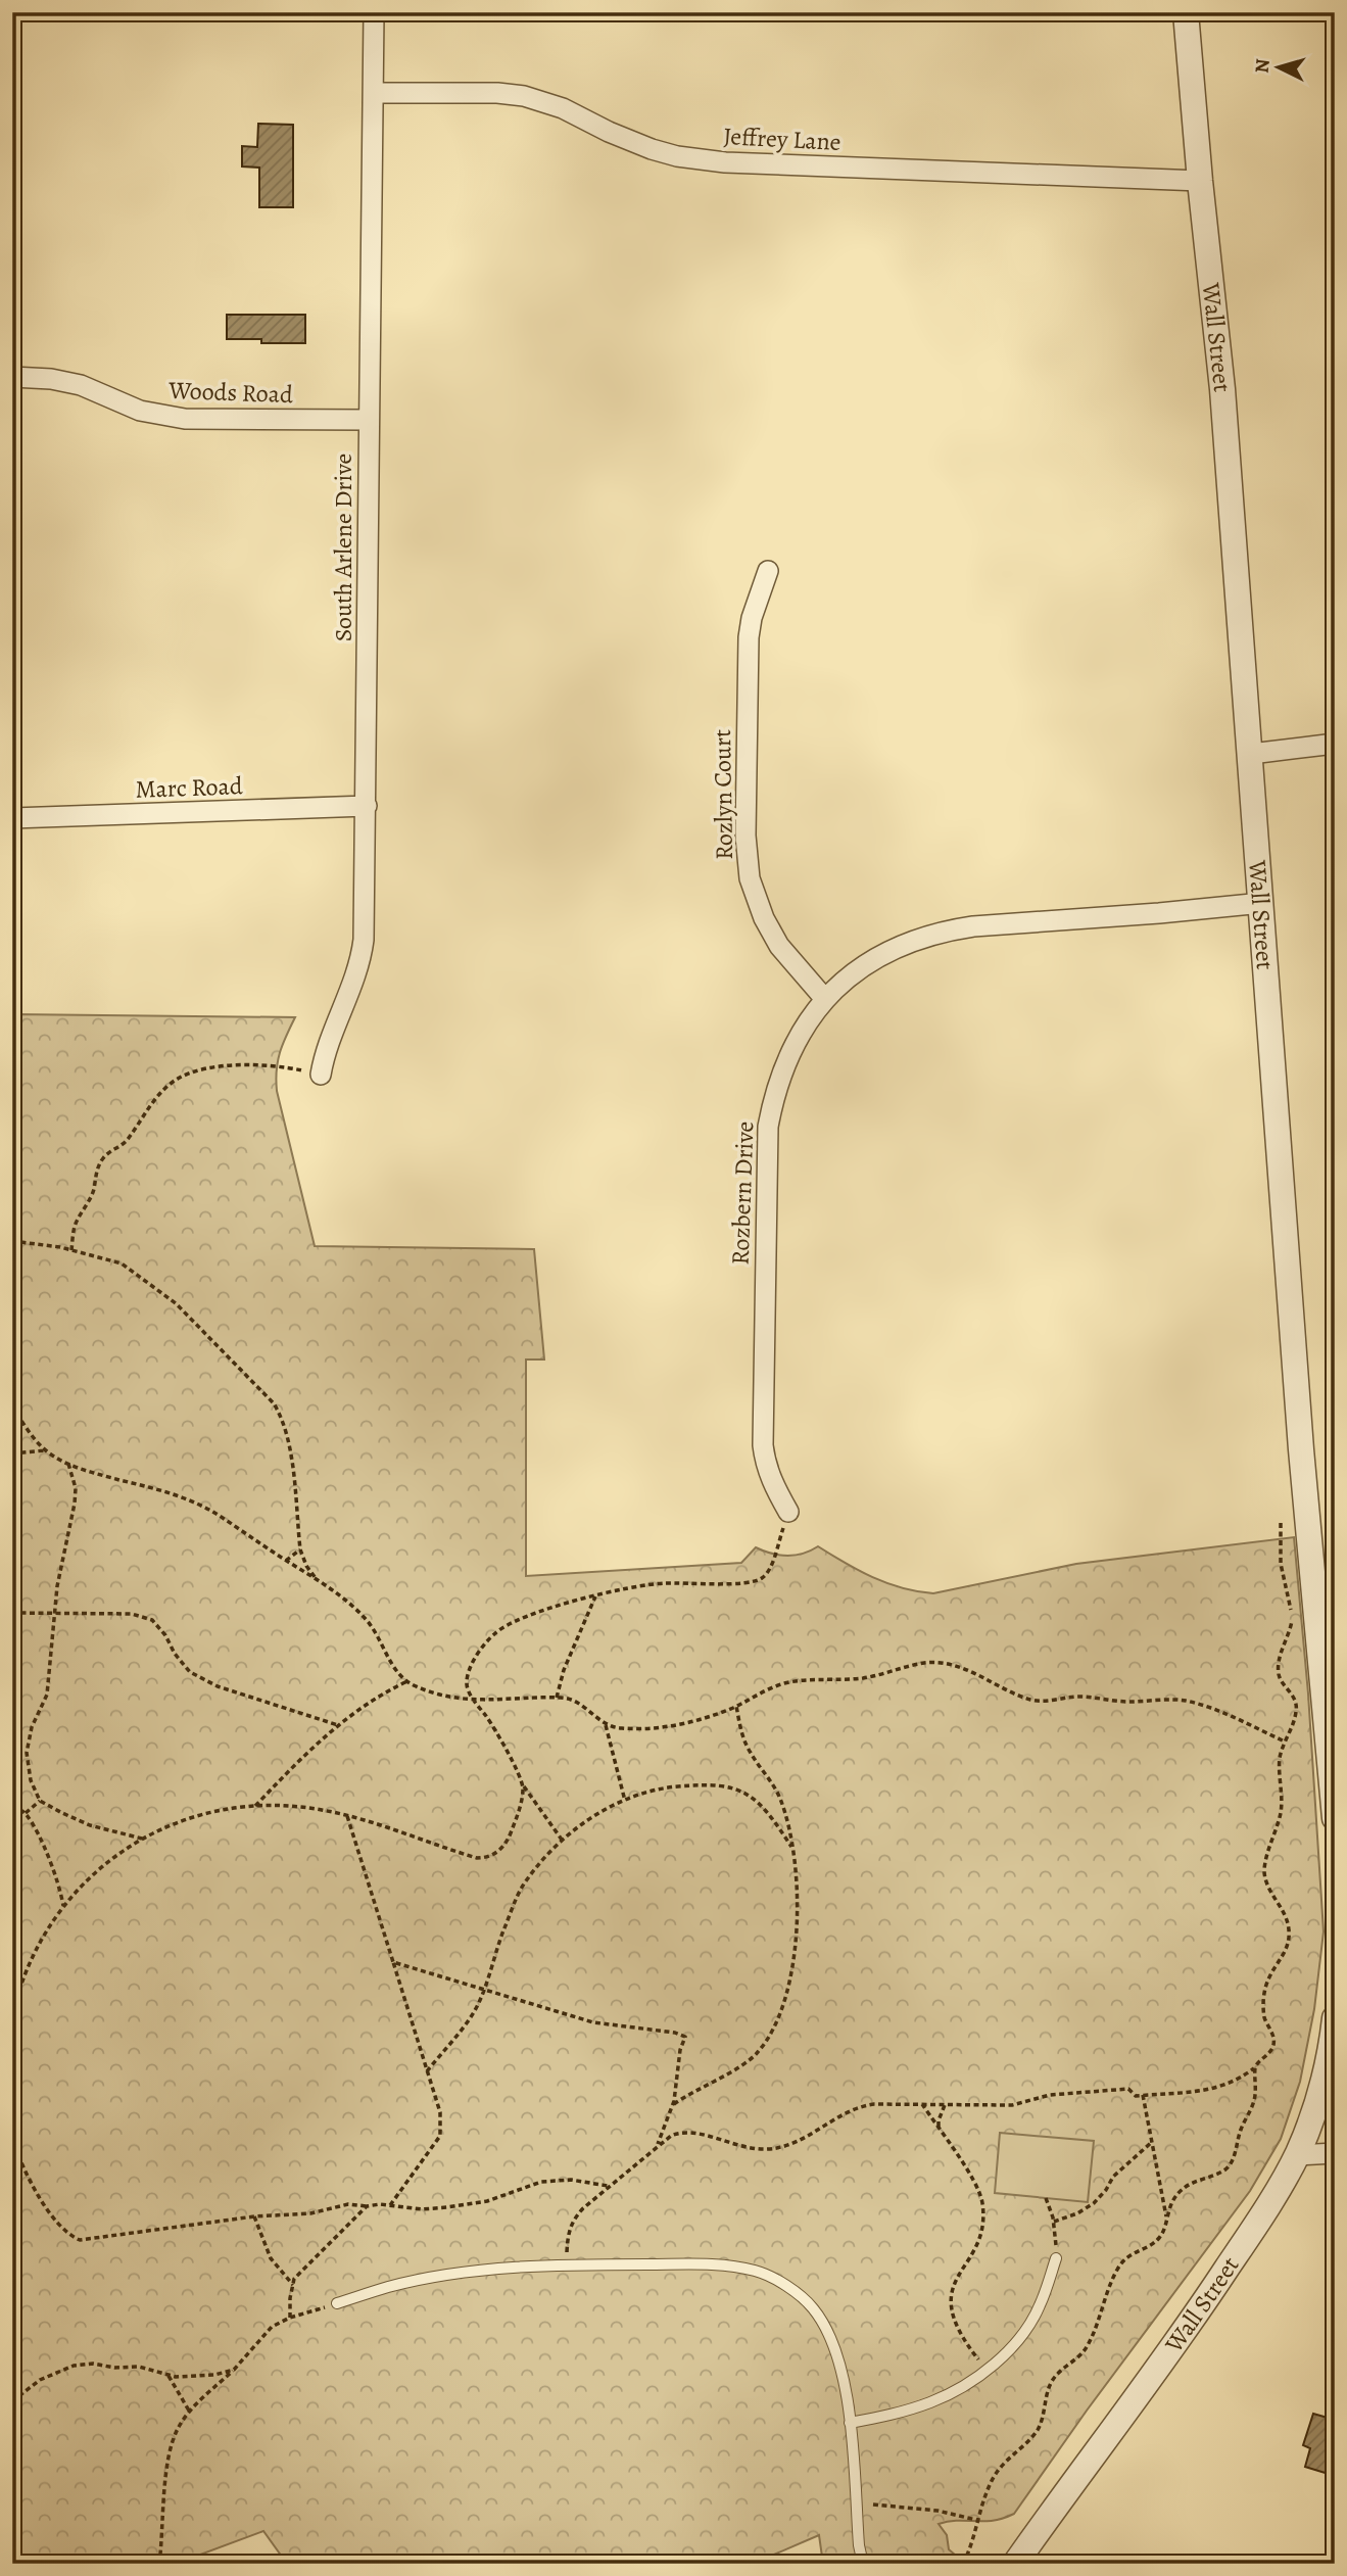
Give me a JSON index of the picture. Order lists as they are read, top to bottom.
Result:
{
  "streets": {
    "street": [
      "Jeffrey Lane",
      "Wall Street",
      "Woods Road",
      "South Arlene Drive",
      "Marc Road",
      "Rozlyn Court",
      "Rozbern Drive"
    ]
  },
  "crossings": [
    ["Jeffrey Lane", "Wall Street"],
    ["Jeffrey Lane", "South Arlene Drive"],
    ["Wall Street", "Rozbern Drive"],
    ["Woods Road", "South Arlene Drive"],
    ["South Arlene Drive", "Marc Road"],
    ["Rozlyn Court", "Rozbern Drive"]
  ],
  "north": "left"
}
